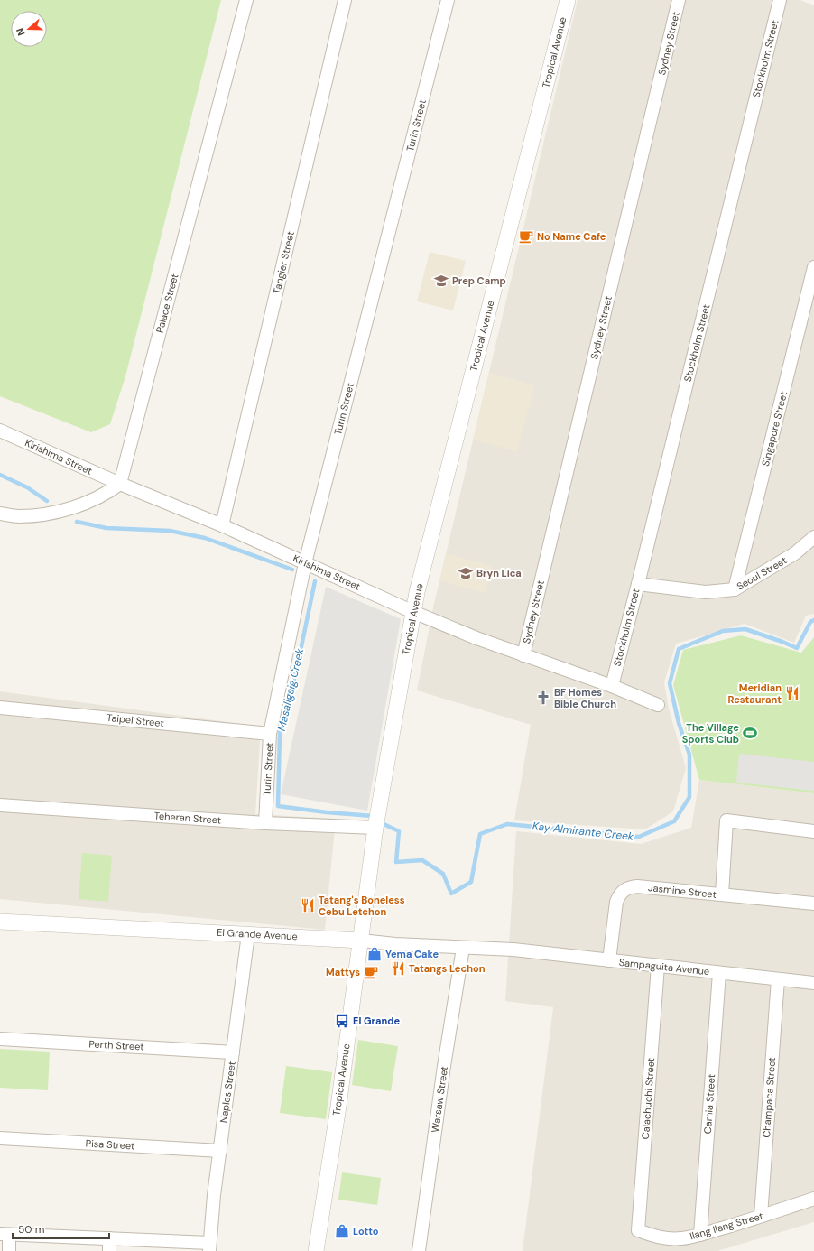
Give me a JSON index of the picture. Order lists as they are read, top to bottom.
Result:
{
  "streets": {
    "street": [
      "Sydney Street",
      "Tropical Avenue",
      "Stockholm Street",
      "Turin Street",
      "Tangier Street",
      "Palace Street",
      "Singapore Street",
      "Kirishima Street",
      "Seoul Street",
      "Taipei Street",
      "Teheran Street",
      "Jasmine Street",
      "El Grande Avenue",
      "Sampaguita Avenue",
      "Perth Street",
      "Naples Street",
      "Champaca Street",
      "Calachuchi Street",
      "Warsaw Street",
      "Camia Street",
      "Pisa Street",
      "Ilang Ilang Street"
    ]
  },
  "crossings": [
    ["Sydney Street", "Kirishima Street"],
    ["Tropical Avenue", "Kirishima Street"],
    ["Tropical Avenue", "Teheran Street"],
    ["Tropical Avenue", "El Grande Avenue"],
    ["Stockholm Street", "Kirishima Street"],
    ["Stockholm Street", "Seoul Street"],
    ["Turin Street", "Kirishima Street"],
    ["Turin Street", "Taipei Street"],
    ["Turin Street", "Teheran Street"],
    ["Tangier Street", "Kirishima Street"],
    ["Palace Street", "Kirishima Street"],
    ["Singapore Street", "Seoul Street"],
    ["Jasmine Street", "Sampaguita Avenue"],
    ["El Grande Avenue", "Sampaguita Avenue"],
    ["El Grande Avenue", "Naples Street"],
    ["El Grande Avenue", "Warsaw Street"],
    ["Sampaguita Avenue", "Champaca Street"],
    ["Sampaguita Avenue", "Calachuchi Street"],
    ["Sampaguita Avenue", "Camia Street"],
    ["Perth Street", "Naples Street"],
    ["Naples Street", "Pisa Street"],
    ["Champaca Street", "Ilang Ilang Street"],
    ["Calachuchi Street", "Ilang Ilang Street"],
    ["Camia Street", "Ilang Ilang Street"]
  ],
  "water": ["Masaligsig Creek", "Kay Almirante Creek"],
  "places": {
    "cafe": ["No Name Cafe", "Mattys"],
    "school or university": ["Prep Camp", "Bryn Lica"],
    "restaurant": ["Meridian Restaurant", "Tatang's Boneless Cebu Letchon", "Tatangs Lechon"],
    "church": ["BF Homes Bible Church"],
    "sports": ["The Village Sports Club"],
    "shop": ["Yema Cake", "Lotto"],
    "bus stop": ["El Grande"]
  },
  "scale_bar": "50 m",
  "north": "left"
}
